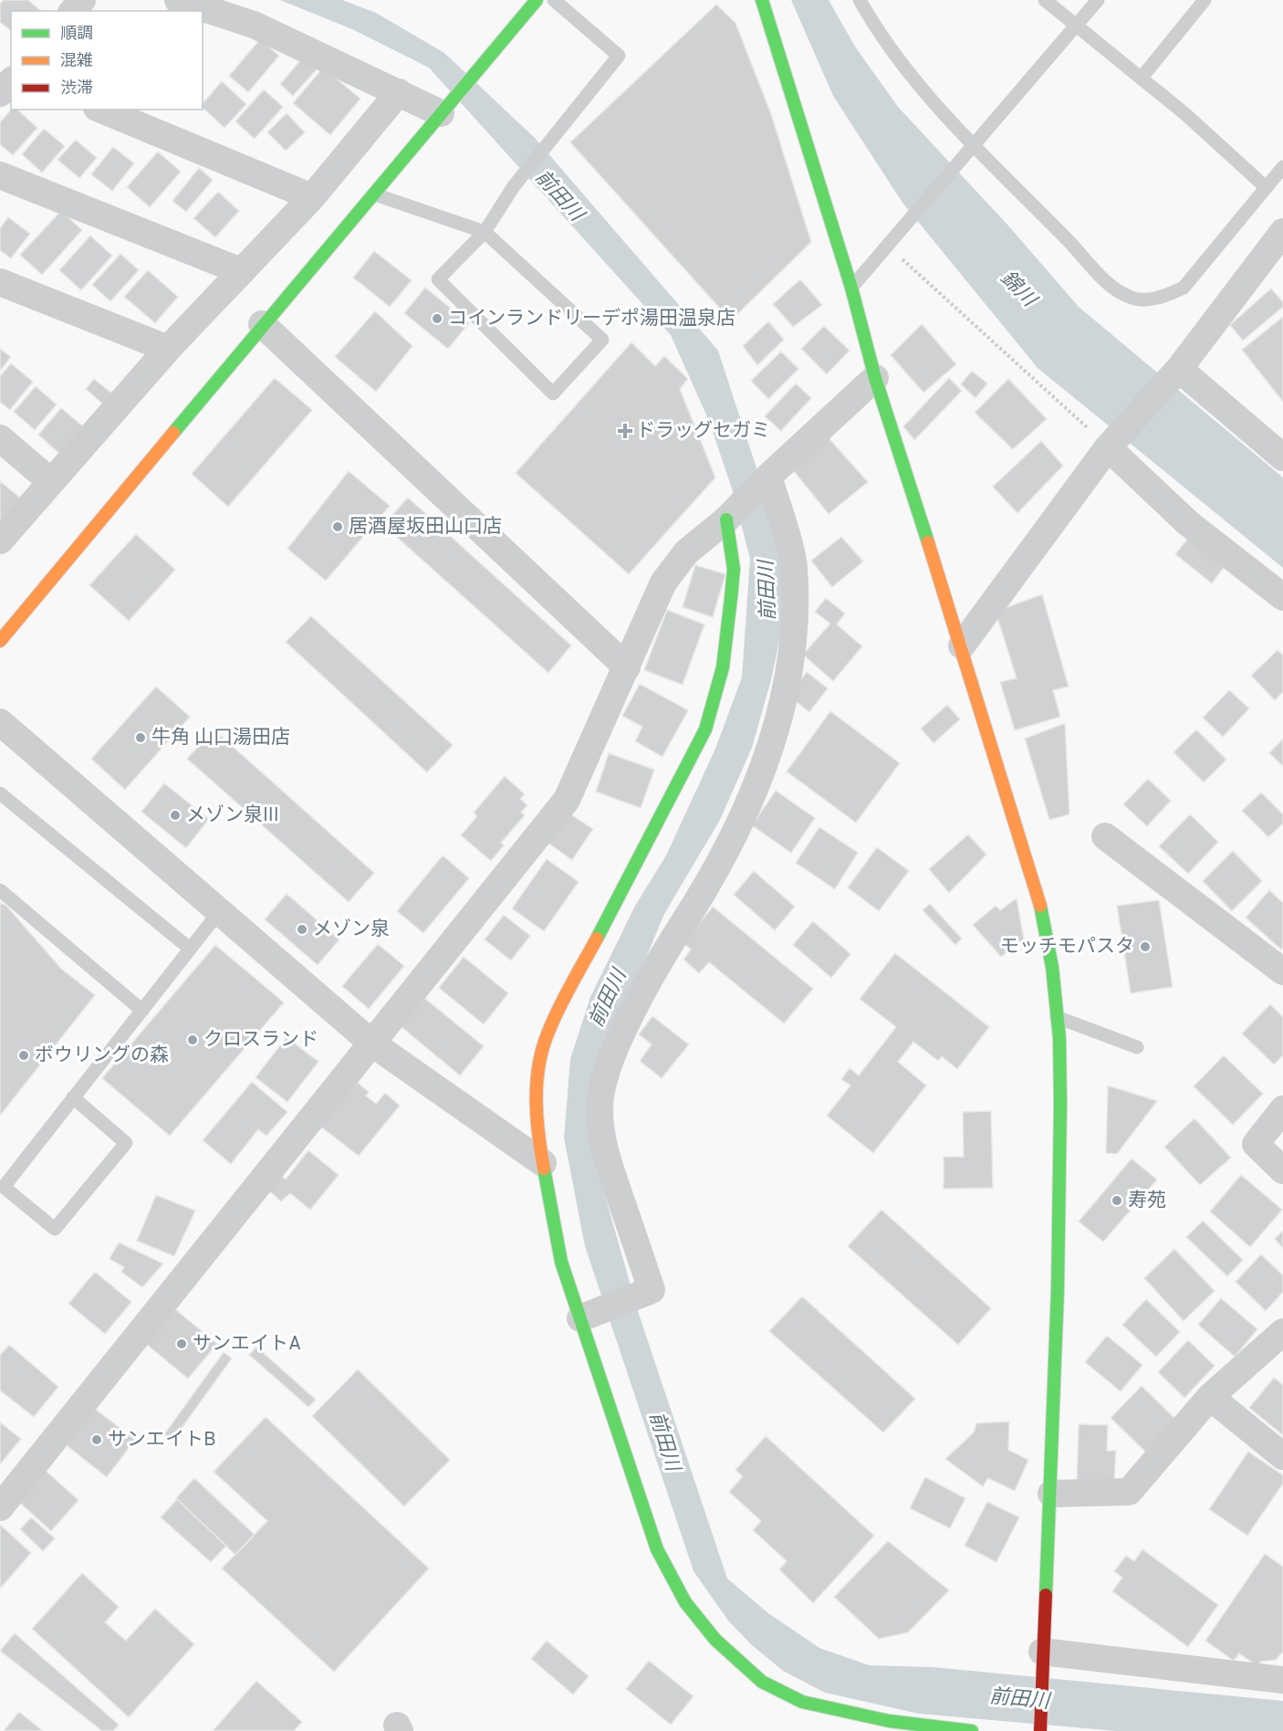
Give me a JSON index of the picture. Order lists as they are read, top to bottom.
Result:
{
  "water": ["前田川", "錦川"],
  "places": {
    "other": [
      "コインランドリーデポ湯田温泉店",
      "居酒屋坂田山口店",
      "牛角 山口湯田店",
      "メゾン泉III",
      "メゾン泉",
      "モッチモパスタ",
      "クロスランド",
      "ボウリングの森",
      "寿苑",
      "サンエイトA",
      "サンエイトB"
    ],
    "health": ["ドラッグセガミ"]
  },
  "legend": ["順調", "混雑", "渋滞"]
}
